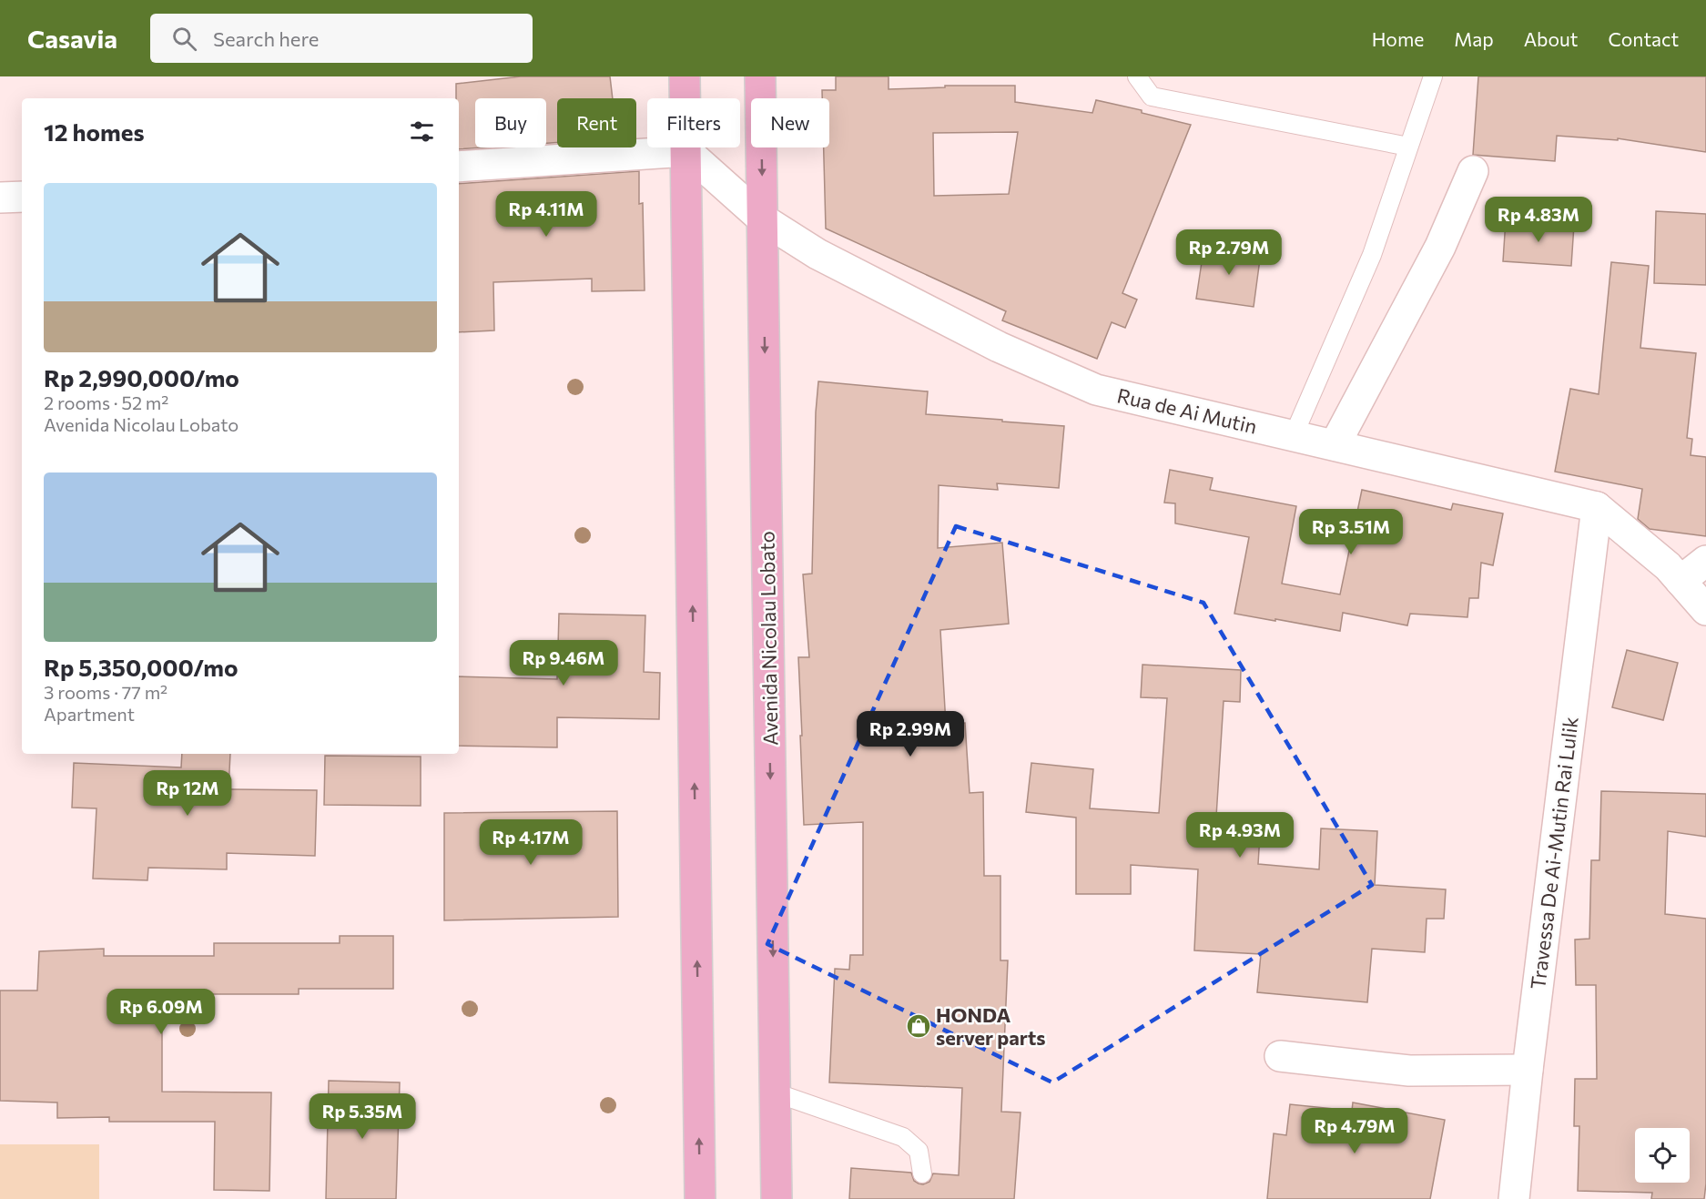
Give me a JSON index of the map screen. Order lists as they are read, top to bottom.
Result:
{
  "streets": {
    "main road": ["Avenida Nicolau Lobato"],
    "street": ["Rua de Ai Mutin", "Travessa De Ai-Mutin Rai Lulik"]
  },
  "crossings": [
    ["Rua de Ai Mutin", "Avenida Nicolau Lobato"],
    ["Rua de Ai Mutin", "Travessa De Ai-Mutin Rai Lulik"]
  ],
  "places": {
    "shop": ["HONDA server parts"]
  },
  "page": {
    "header": "Casavia",
    "search": "Search here",
    "nav": [
      "Home",
      "Map",
      "About",
      "Contact"
    ],
    "chip": [
      "Buy",
      "Rent",
      "Filters",
      "New"
    ],
    "heading": "12 homes",
    "list": [
      {
        "name": "Rp 2,990,000/mo",
        "note": "2 rooms · 52 m² · Avenida Nicolau Lobato"
      },
      {
        "name": "Rp 5,350,000/mo",
        "note": "3 rooms · 77 m² · Apartment"
      }
    ],
    "price": [
      "Rp 4.11M",
      "Rp 4.83M",
      "Rp 2.79M",
      "Rp 3.51M",
      "Rp 9.46M",
      "Rp 2.99M",
      "Rp 12M",
      "Rp 4.93M",
      "Rp 4.17M",
      "Rp 6.09M",
      "Rp 5.35M",
      "Rp 4.79M"
    ]
  }
}
